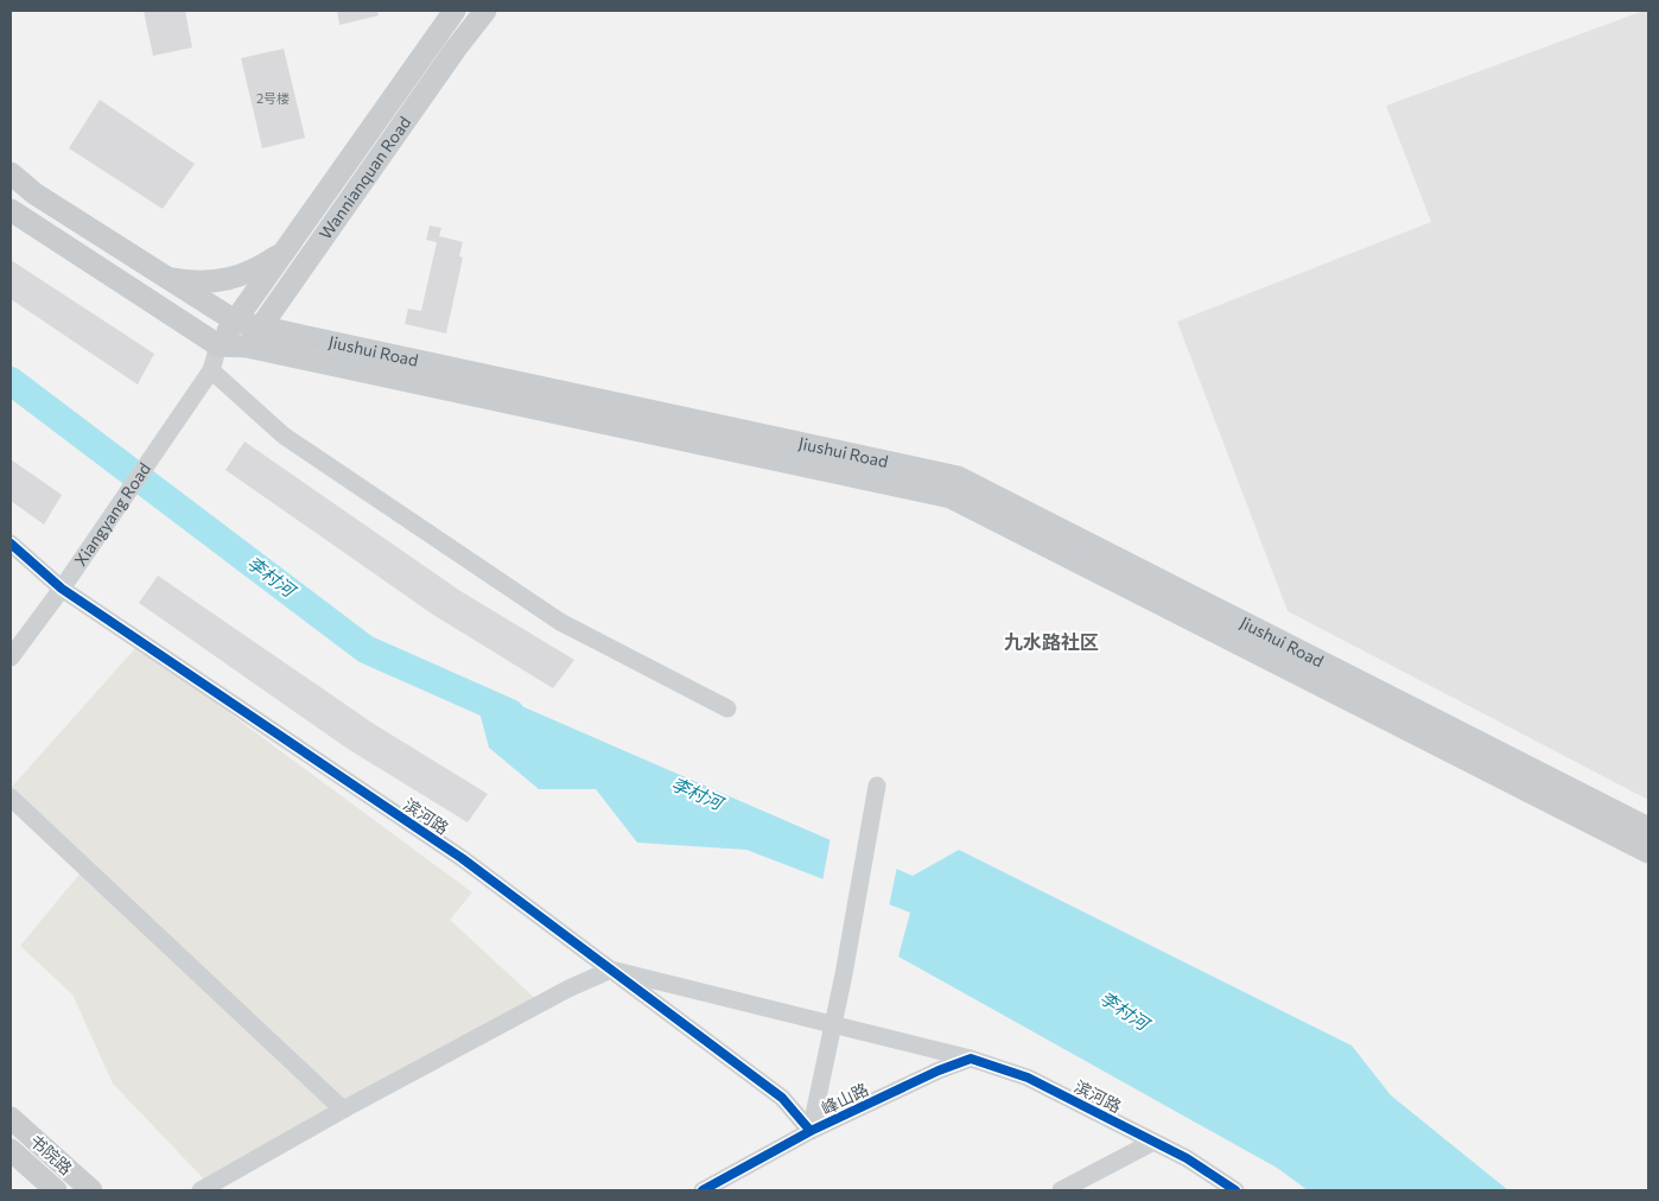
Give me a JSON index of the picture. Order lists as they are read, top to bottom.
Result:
{
  "streets": {
    "main road": ["Wannianquan Road", "Jiushui Road", "书院路"],
    "street": ["Xiangyang Road", "滨河路", "峰山路"]
  },
  "crossings": [
    ["Wannianquan Road", "Jiushui Road"],
    ["Wannianquan Road", "Xiangyang Road"],
    ["Jiushui Road", "Xiangyang Road"],
    ["Xiangyang Road", "滨河路"],
    ["滨河路", "峰山路"]
  ],
  "districts": ["九水路社区"],
  "water": ["李村河"],
  "house_numbers": ["2号楼"]
}
